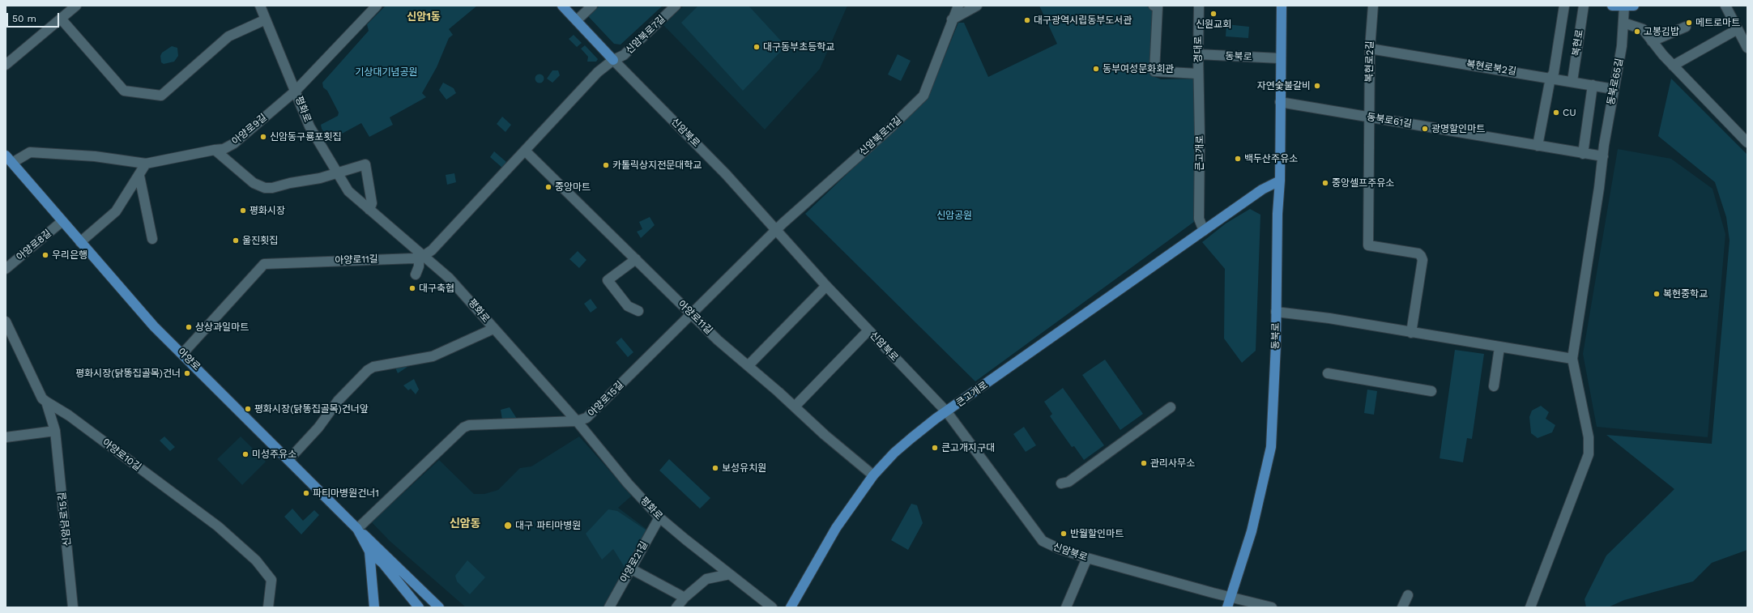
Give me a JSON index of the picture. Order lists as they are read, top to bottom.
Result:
{
  "streets": {
    "main road": [
      "동북로",
      "신암북로",
      "큰고개로",
      "아양로"
    ],
    "street": [
      "신암북로7길",
      "복현로",
      "경대로",
      "복현로2길",
      "복현로북2길",
      "동북로65길",
      "평화로",
      "동북로61길",
      "아양로9길",
      "신암북로11길",
      "아양로8길",
      "아양로11길",
      "아양로15길",
      "아양로10길",
      "신암남로15길",
      "아양로21길"
    ]
  },
  "crossings": [
    ["신암북로7길", "신암북로"],
    ["복현로", "복현로북2길"],
    ["경대로", "동북로"],
    ["경대로", "큰고개로"],
    ["동북로", "동북로61길"],
    ["동북로", "신암북로"],
    ["동북로", "큰고개로"],
    ["복현로2길", "복현로북2길"],
    ["복현로2길", "동북로61길"],
    ["복현로북2길", "동북로65길"],
    ["동북로65길", "동북로61길"],
    ["평화로", "아양로9길"],
    ["평화로", "아양로11길"],
    ["평화로", "아양로15길"],
    ["평화로", "아양로21길"],
    ["아양로9길", "아양로"],
    ["신암북로", "신암북로11길"],
    ["신암북로", "큰고개로"],
    ["신암북로", "아양로15길"],
    ["신암북로11길", "아양로15길"],
    ["큰고개로", "아양로11길"],
    ["아양로8길", "아양로"],
    ["아양로11길", "아양로"],
    ["아양로11길", "아양로15길"],
    ["아양로", "아양로15길"],
    ["아양로10길", "신암남로15길"]
  ],
  "districts": ["신암1동", "신암동"],
  "parks": ["기상대기념공원", "신암공원"],
  "places": [
    "신원교회",
    "대구광역시립동부도서관",
    "메트로마트",
    "고봉김밥",
    "대구동부초등학교",
    "동부여성문화회관",
    "자연숯불갈비",
    "CU",
    "광명할인마트",
    "신암동구룡포횟집",
    "백두산주유소",
    "카톨릭상지전문대학교",
    "중앙셀프주유소",
    "중앙마트",
    "평화시장",
    "울진횟집",
    "우리은행",
    "대구축협",
    "복현중학교",
    "상상과일마트",
    "평화시장(닭똥집골목)건너",
    "평화시장(닭똥집골목)건너앞",
    "큰고개지구대",
    "미성주유소",
    "관리사무소",
    "보성유치원",
    "파티마병원건너1",
    "대구 파티마병원",
    "반월할인마트"
  ],
  "scale_bar": "50 m"
}
